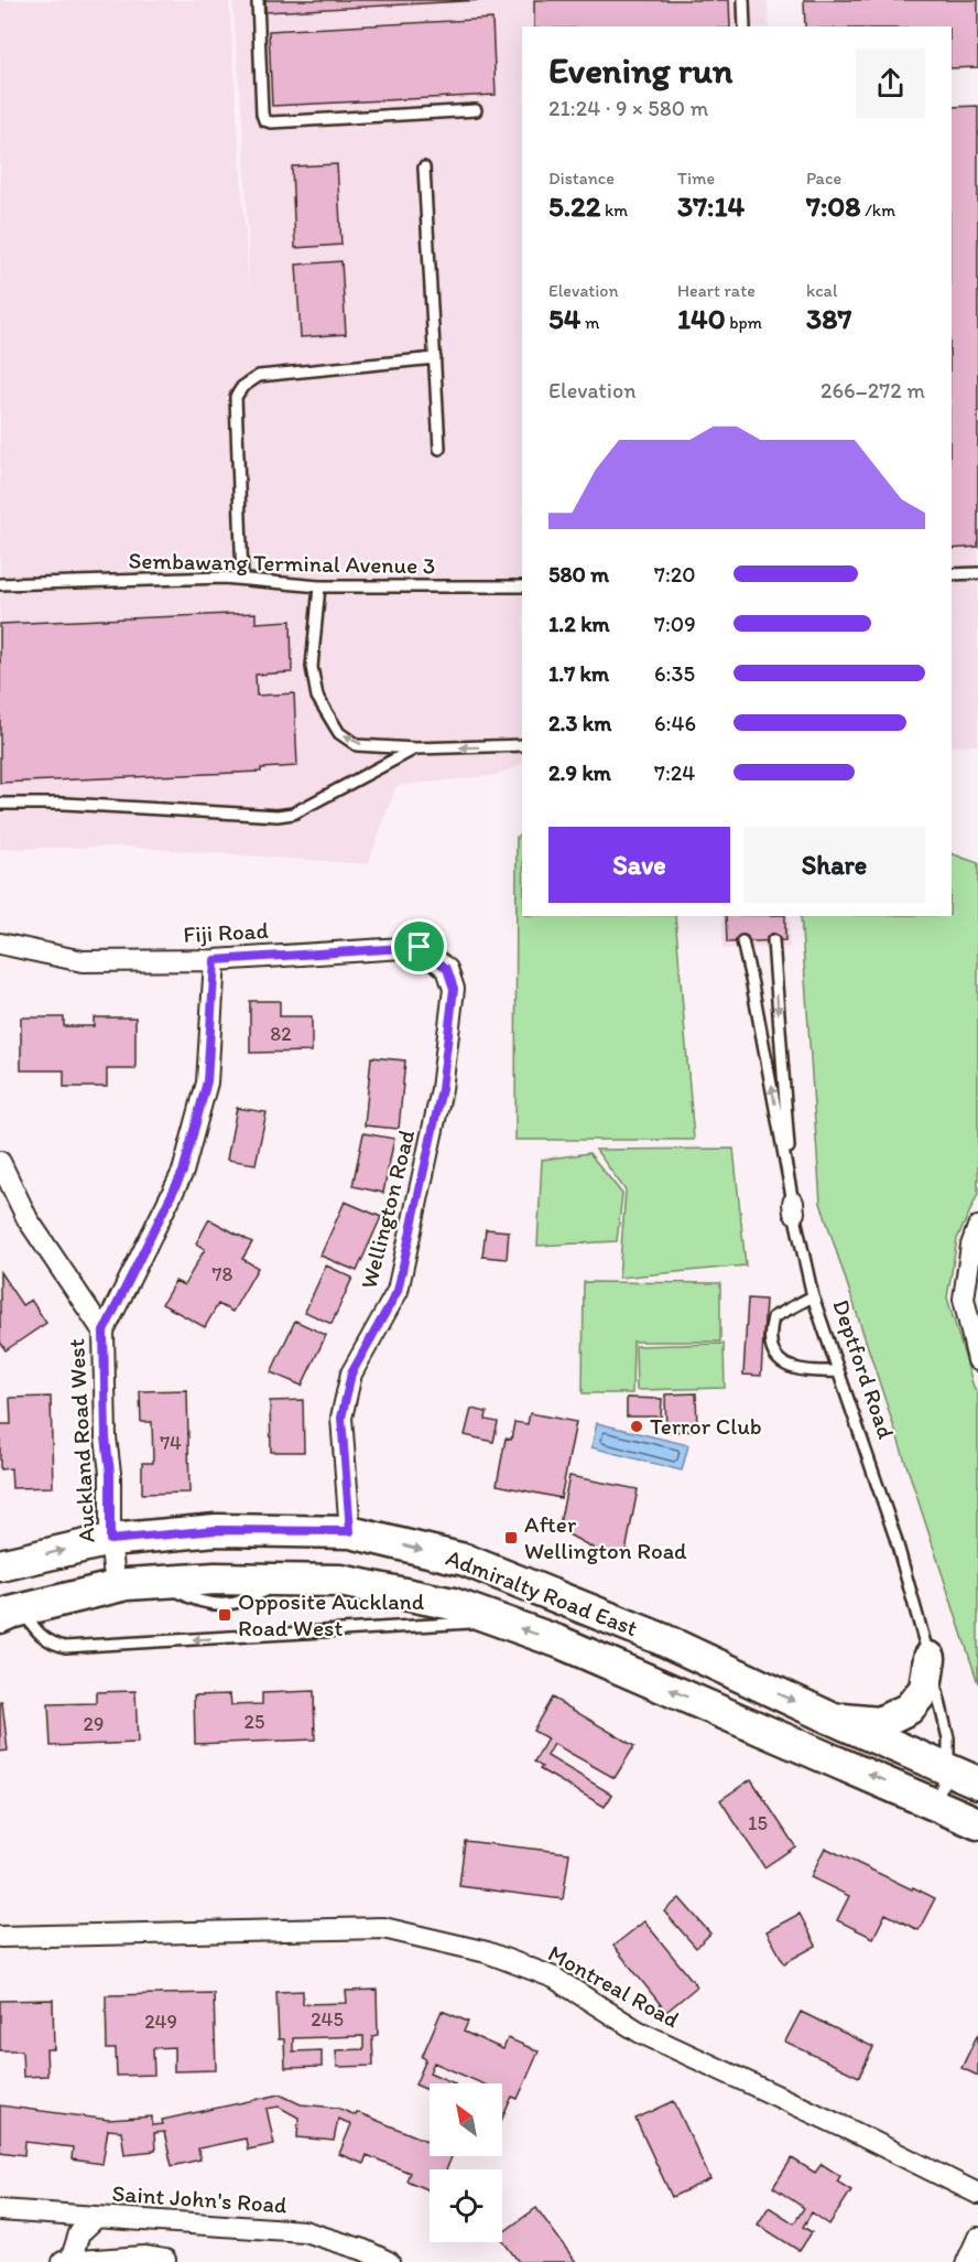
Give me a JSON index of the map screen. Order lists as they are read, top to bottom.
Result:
{
  "streets": {
    "main road": ["Admiralty Road East"],
    "street": [
      "Fiji Road",
      "Wellington Road",
      "Auckland Road West",
      "Montreal Road",
      "Saint John's Road"
    ],
    "lane": ["Sembawang Terminal Avenue 3", "Deptford Road"]
  },
  "crossings": [
    ["Fiji Road", "Wellington Road"],
    ["Wellington Road", "Admiralty Road East"],
    ["Deptford Road", "Admiralty Road East"],
    ["Auckland Road West", "Admiralty Road East"]
  ],
  "places": {
    "other": ["Terror Club"],
    "transit": ["After Wellington Road", "Opposite Auckland Road West"]
  },
  "house_numbers": [
    "82",
    "78",
    "74",
    "25",
    "29",
    "15",
    "245",
    "249"
  ],
  "north": "top left",
  "page": {
    "heading": ["Evening run", "21:24 · 9 × 580 m"],
    "stats": [
      ["Distance", "5.22 km"],
      ["Time", "37:14"],
      ["Pace", "7:08 /km"],
      ["Elevation", "54 m"],
      ["Heart rate", "140 bpm"],
      ["kcal", "387"]
    ],
    "chart": ["Elevation", "266–272 m"],
    "list": [
      {
        "name": "580 m",
        "note": "7:20"
      },
      {
        "name": "1.2 km",
        "note": "7:09"
      },
      {
        "name": "1.7 km",
        "note": "6:35"
      },
      {
        "name": "2.3 km",
        "note": "6:46"
      },
      {
        "name": "2.9 km",
        "note": "7:24"
      }
    ],
    "buttons": ["Save", "Share"]
  }
}
